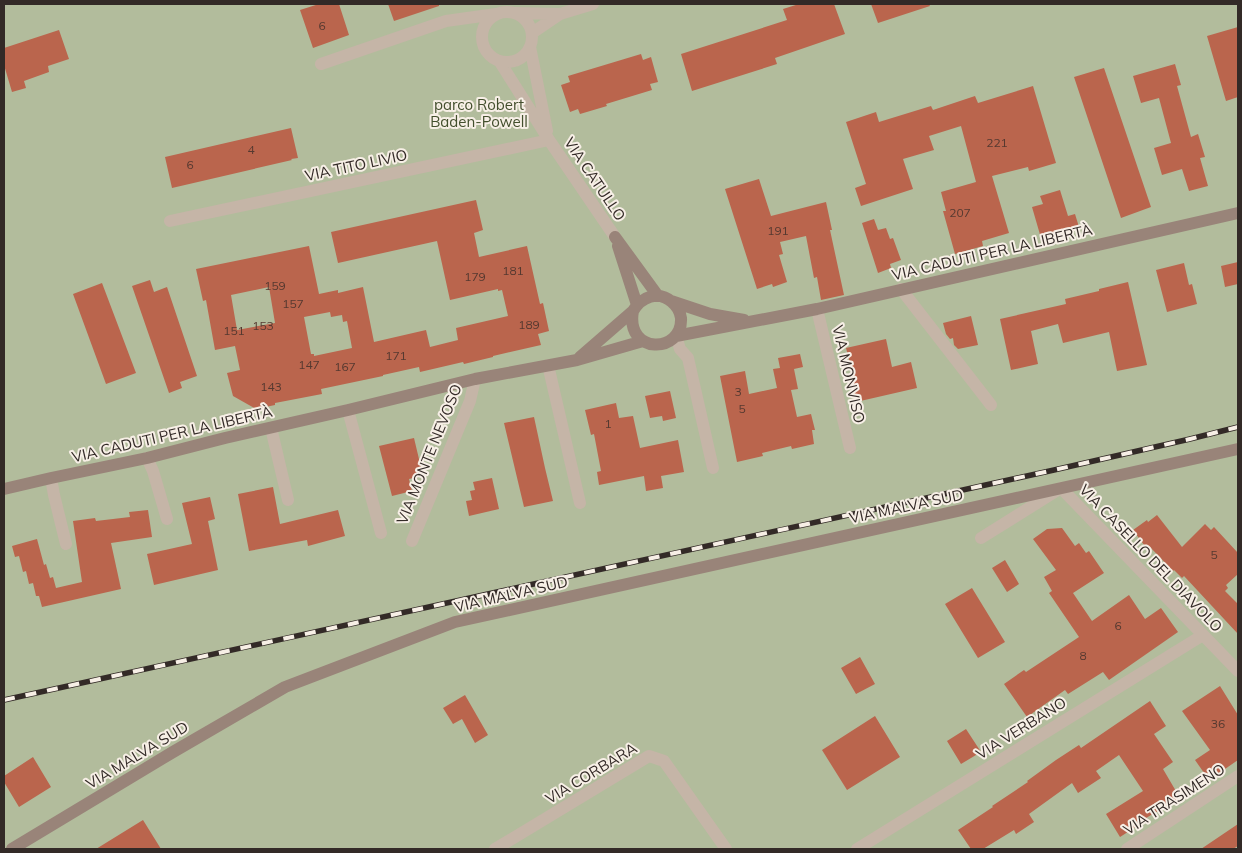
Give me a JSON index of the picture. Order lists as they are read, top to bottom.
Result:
{
  "streets": {
    "street": [
      "VIA TITO LIVIO",
      "VIA CATULLO",
      "VIA CADUTI PER LA LIBERTÀ",
      "VIA MONVISO",
      "VIA MONTE NEVOSO",
      "VIA MALVA SUD",
      "VIA CASELLO DEL DIAVOLO",
      "VIA VERBANO",
      "VIA CORBARA",
      "VIA TRASIMENO"
    ]
  },
  "crossings": [
    ["VIA TITO LIVIO", "VIA CATULLO"],
    ["VIA CADUTI PER LA LIBERTÀ", "VIA MONVISO"],
    ["VIA CADUTI PER LA LIBERTÀ", "VIA MONTE NEVOSO"],
    ["VIA MALVA SUD", "VIA CASELLO DEL DIAVOLO"],
    ["VIA CASELLO DEL DIAVOLO", "VIA VERBANO"]
  ],
  "parks": ["parco Robert Baden-Powell"],
  "house_numbers": [
    "6",
    "221",
    "4",
    "6",
    "207",
    "191",
    "181",
    "179",
    "159",
    "157",
    "189",
    "153",
    "151",
    "171",
    "147",
    "167",
    "143",
    "3",
    "5",
    "1",
    "5",
    "6",
    "8",
    "36"
  ]
}
